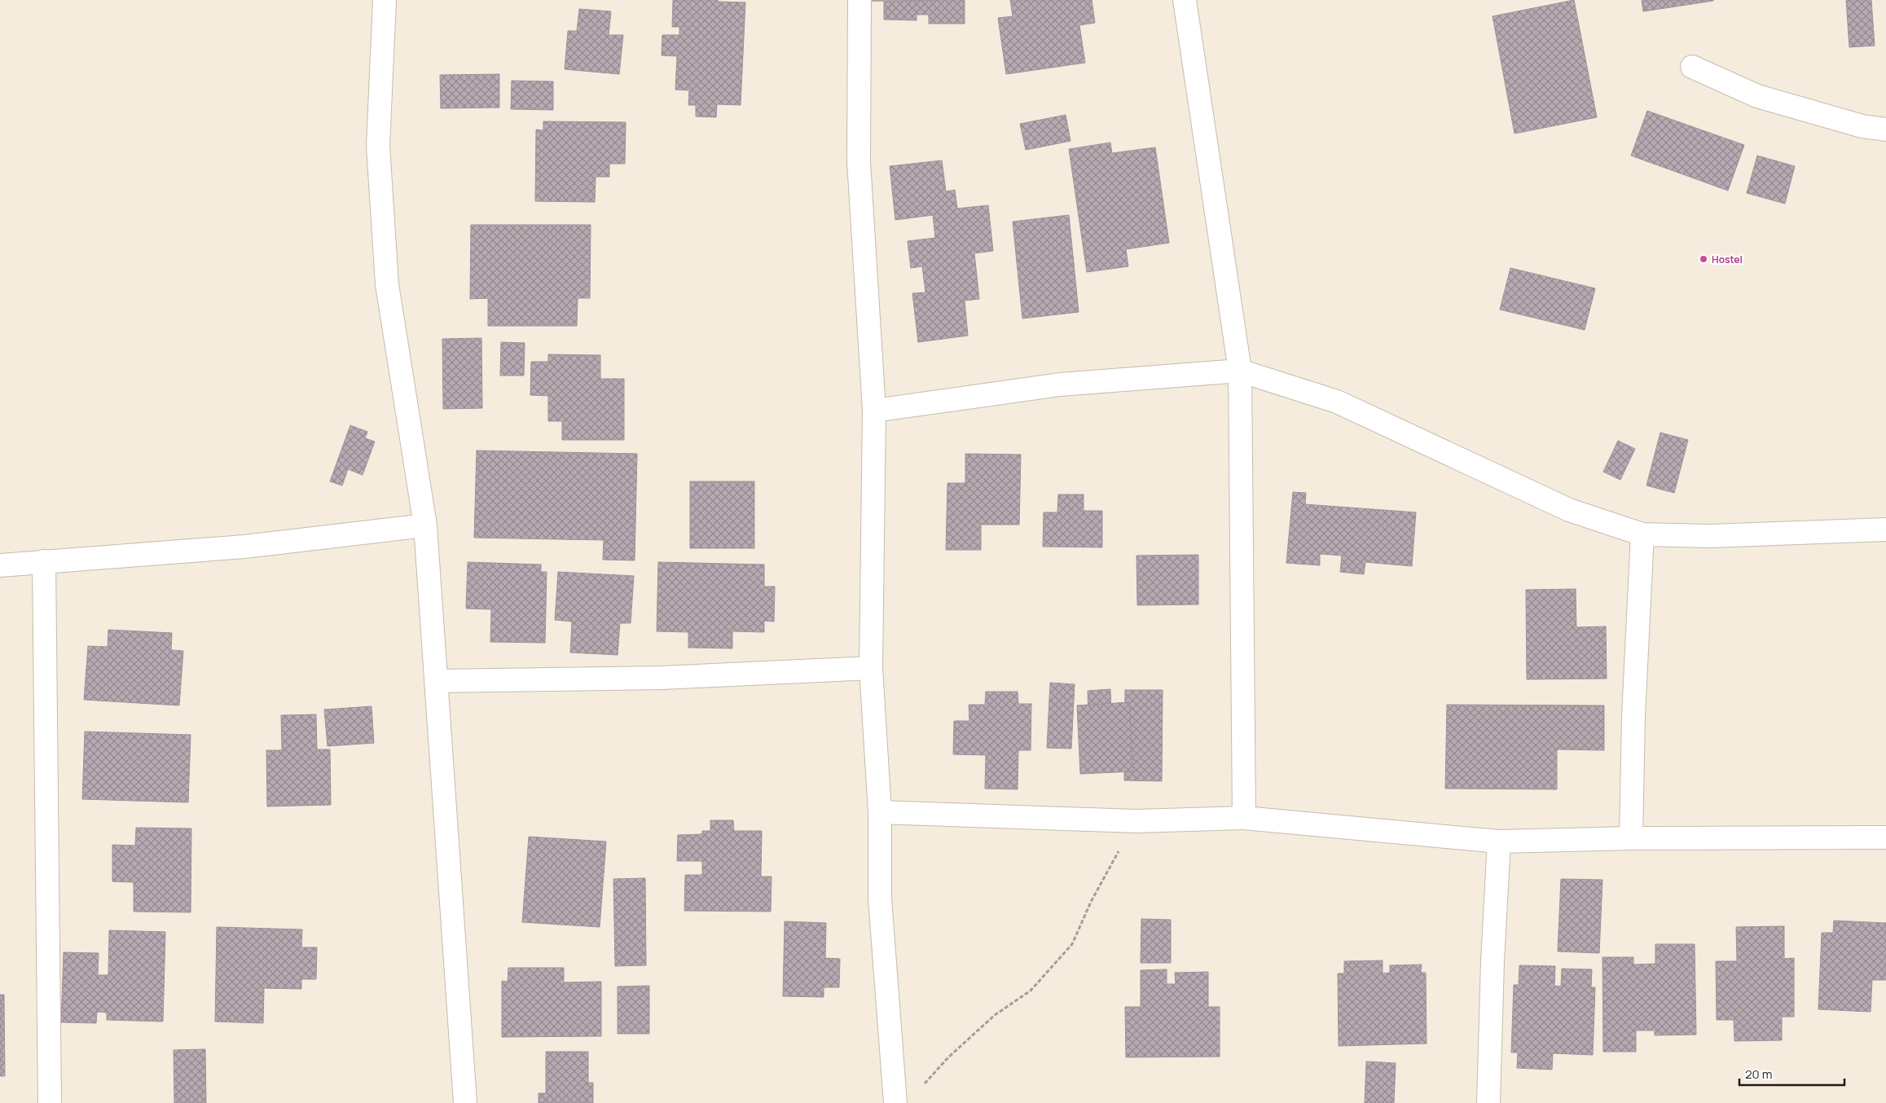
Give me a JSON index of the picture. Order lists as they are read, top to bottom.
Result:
{
  "places": ["Hostel"],
  "scale_bar": "20 m"
}
